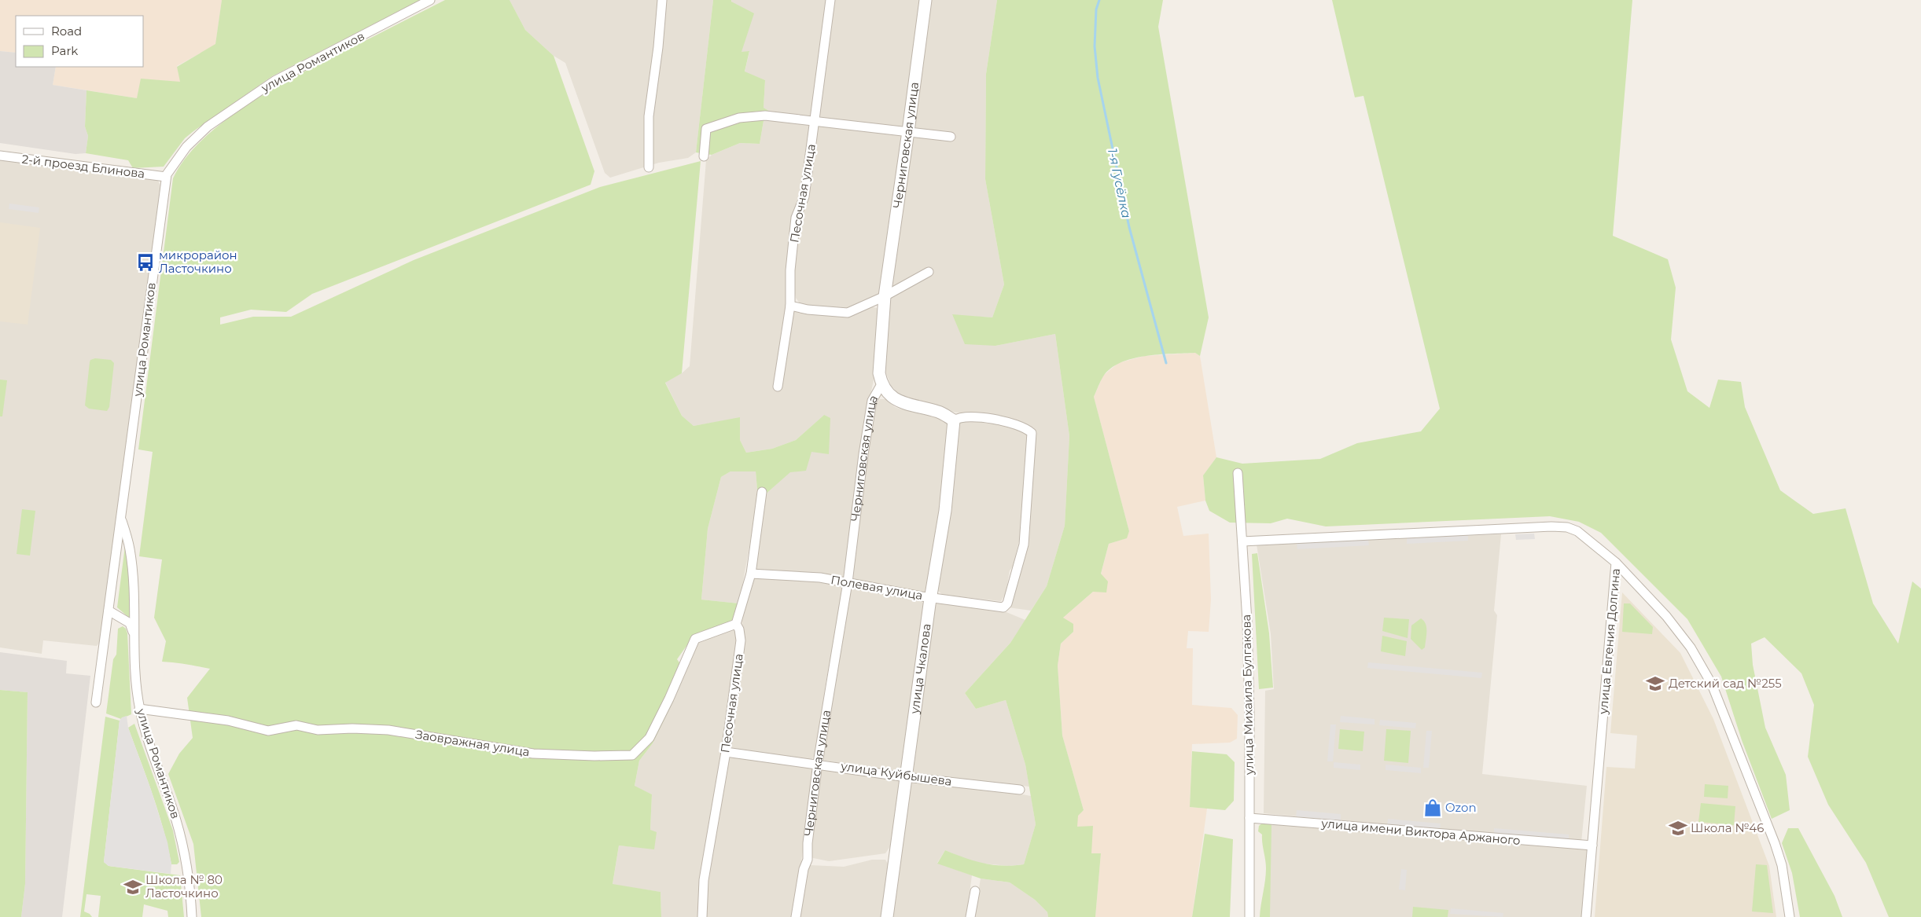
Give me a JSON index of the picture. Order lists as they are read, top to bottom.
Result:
{
  "streets": {
    "street": [
      "улица Романтиков",
      "Черниговская улица",
      "2-й проезд Блинова",
      "Песочная улица",
      "Полевая улица",
      "улица Евгения Долгина",
      "улица Чкалова",
      "улица Михаила Булгакова",
      "Заовражная улица",
      "улица Куйбышева",
      "улица имени Виктора Аржаного"
    ]
  },
  "crossings": [
    ["улица Романтиков", "2-й проезд Блинова"],
    ["улица Романтиков", "Заовражная улица"],
    ["Черниговская улица", "Полевая улица"],
    ["Черниговская улица", "улица Куйбышева"],
    ["Песочная улица", "Полевая улица"],
    ["Песочная улица", "Заовражная улица"],
    ["Песочная улица", "улица Куйбышева"],
    ["Полевая улица", "улица Чкалова"],
    ["улица Евгения Долгина", "улица Михаила Булгакова"],
    ["улица Евгения Долгина", "улица имени Виктора Аржаного"],
    ["улица Чкалова", "улица Куйбышева"],
    ["улица Михаила Булгакова", "улица имени Виктора Аржаного"]
  ],
  "water": ["1-я Гусёлка"],
  "places": {
    "bus stop": ["микрорайон Ласточкино"],
    "school or university": ["Детский сад №255", "Школа №46", "Школа № 80 Ласточкино"],
    "shop": ["Ozon"]
  },
  "legend": ["Road", "Park"]
}
